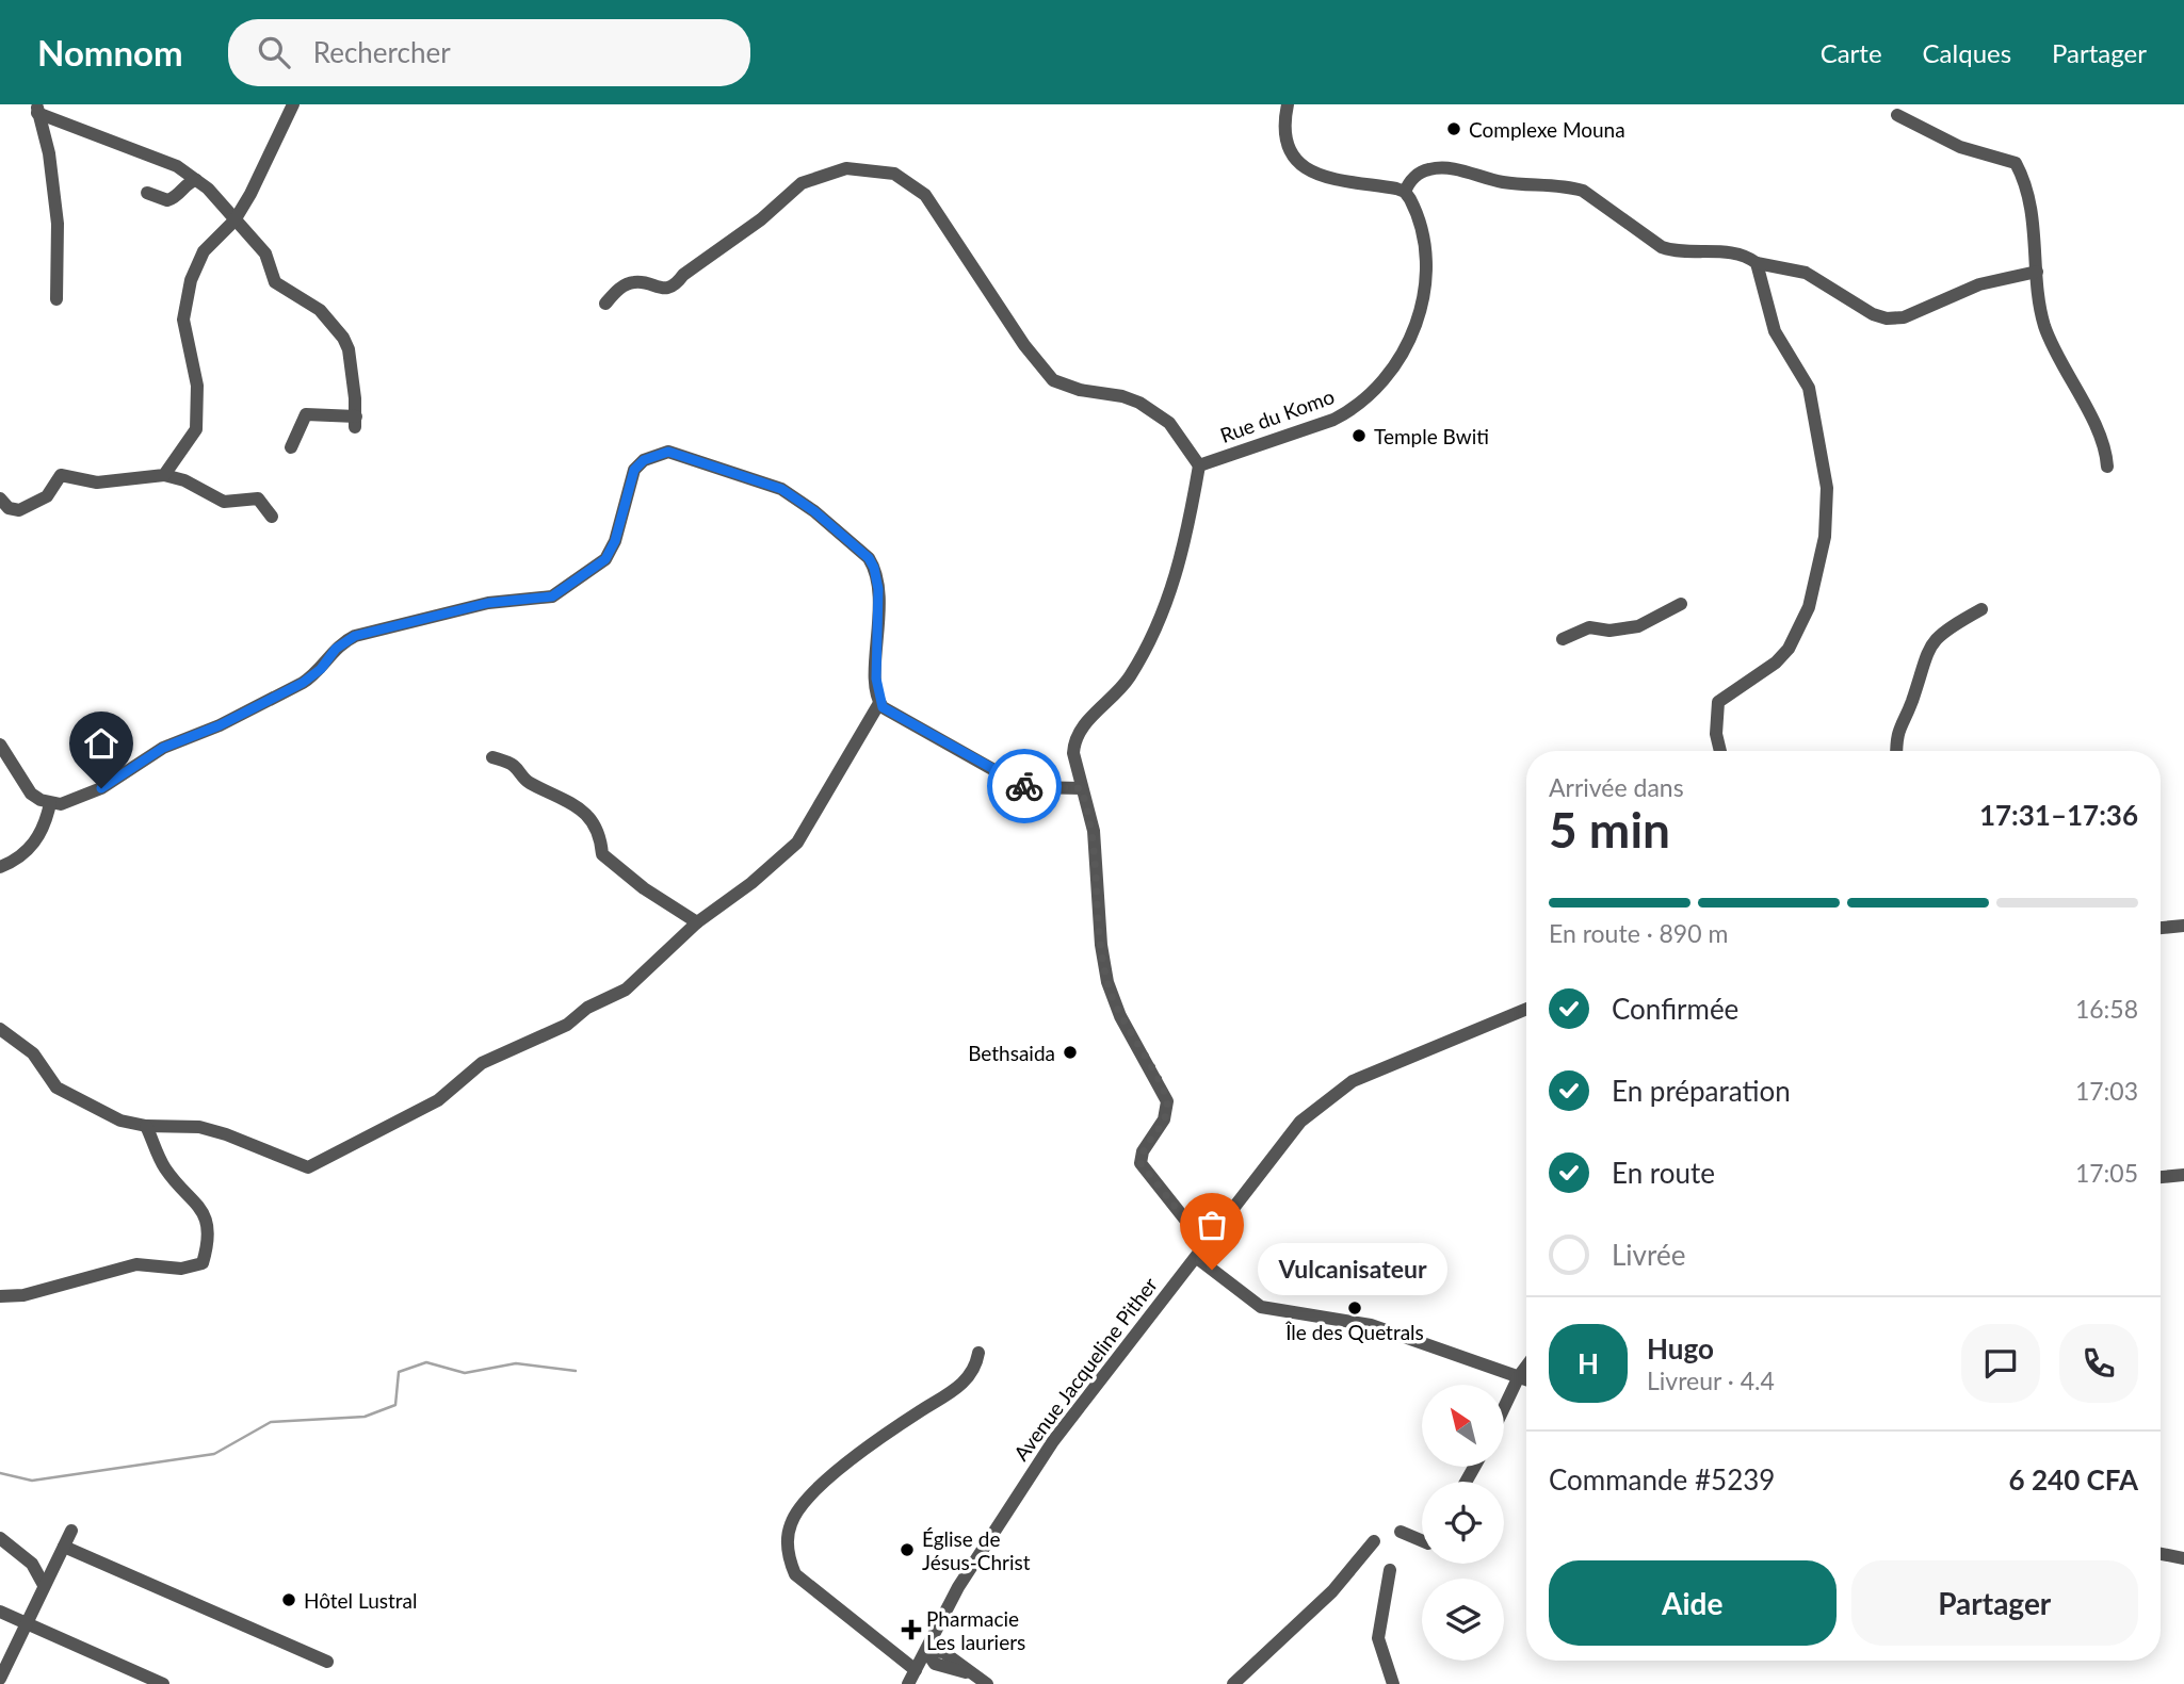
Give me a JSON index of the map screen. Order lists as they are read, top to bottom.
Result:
{
  "streets": {
    "street": ["Rue du Komo", "Avenue Jacqueline Pither"]
  },
  "places": {
    "other": [
      "Complexe Mouna",
      "Temple Bwiti",
      "Bethsaida",
      "Vulcanisateur",
      "Île des Quetrals",
      "Église de Jésus-Christ",
      "Hôtel Lustral"
    ],
    "health": ["Pharmacie Les lauriers"]
  },
  "north": "top left",
  "page": {
    "header": "Nomnom",
    "search": "Rechercher",
    "nav": ["Carte", "Calques", "Partager"],
    "heading": ["5 min", "Arrivée dans", "17:31–17:36"],
    "panel": [
      "Hugo",
      "Livreur · 4.4",
      "Commande #5239",
      "6 240 CFA"
    ],
    "bar": "En route · 890 m",
    "list": [
      ["Confirmée", "16:58"],
      ["En préparation", "17:03"],
      ["En route", "17:05"],
      "Livrée"
    ],
    "bubble": "Vulcanisateur",
    "round": "H",
    "buttons": ["Aide", "Partager"]
  }
}
